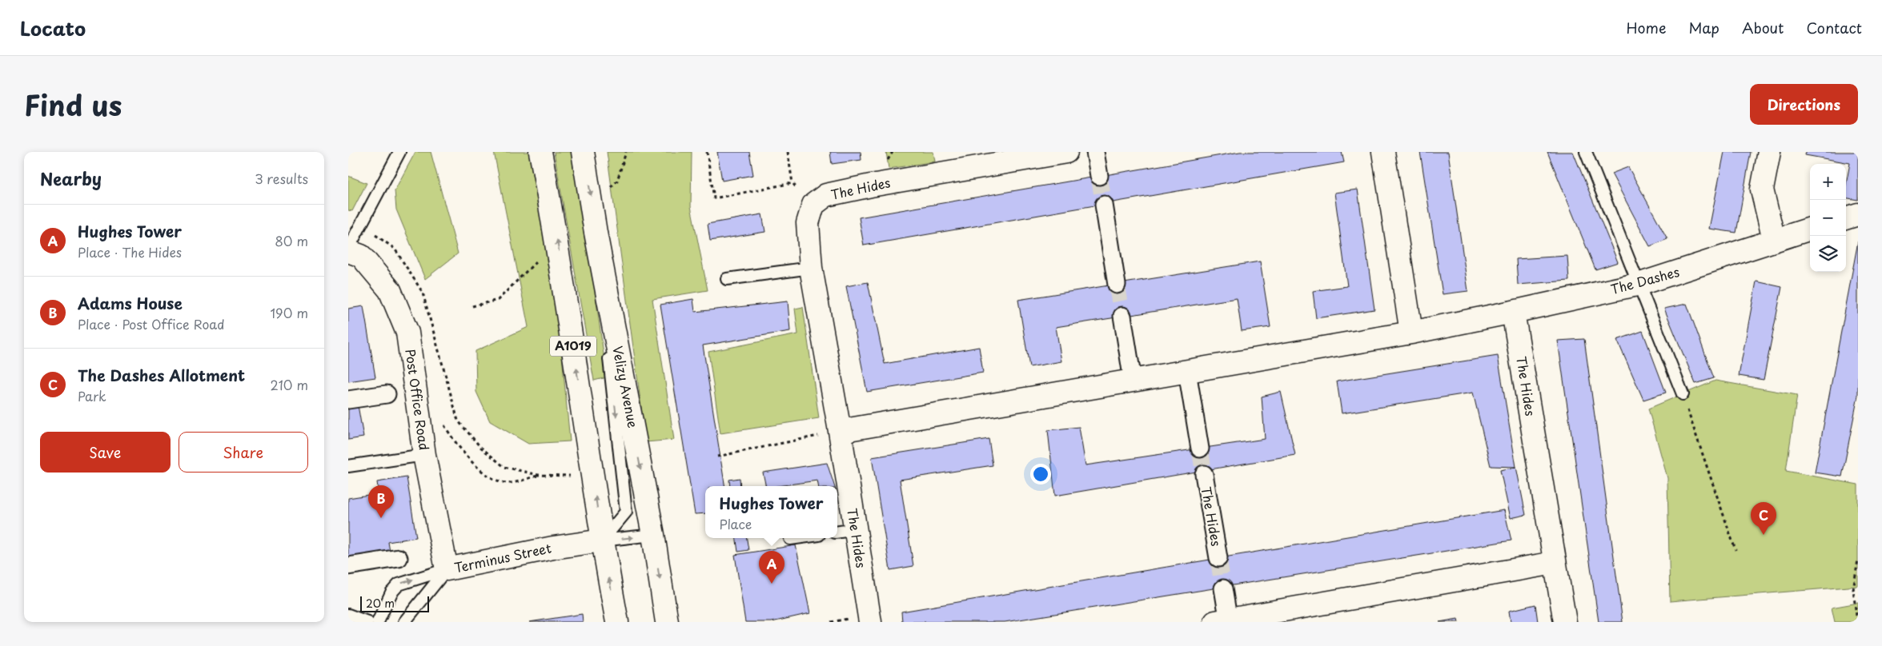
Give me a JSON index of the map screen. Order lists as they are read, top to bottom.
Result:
{
  "streets": {
    "street": [
      "The Hides",
      "The Dashes",
      "A1019",
      "Velizy Avenue",
      "Post Office Road",
      "Terminus Street"
    ]
  },
  "crossings": [
    ["The Hides", "The Dashes"],
    ["A1019", "Terminus Street"],
    ["Post Office Road", "Terminus Street"]
  ],
  "scale_bar": "20 m",
  "page": {
    "header": "Locato",
    "nav": [
      "Home",
      "Map",
      "About",
      "Contact"
    ],
    "title": "Find us",
    "buttons": [
      "Directions",
      ["Save", "Share"]
    ],
    "heading": ["Nearby", "3 results"],
    "map_buttons": ["+", "−"],
    "list": [
      {
        "mark": "A",
        "name": "Hughes Tower",
        "note": "Place · The Hides",
        "value": "80 m"
      },
      {
        "mark": "B",
        "name": "Adams House",
        "note": "Place · Post Office Road",
        "value": "190 m"
      },
      {
        "mark": "C",
        "name": "The Dashes Allotment",
        "note": "Park",
        "value": "210 m"
      }
    ],
    "pins": ["B", "C", "A"],
    "popup": ["Hughes Tower", "Place"],
    "scale": "20 m"
  }
}
